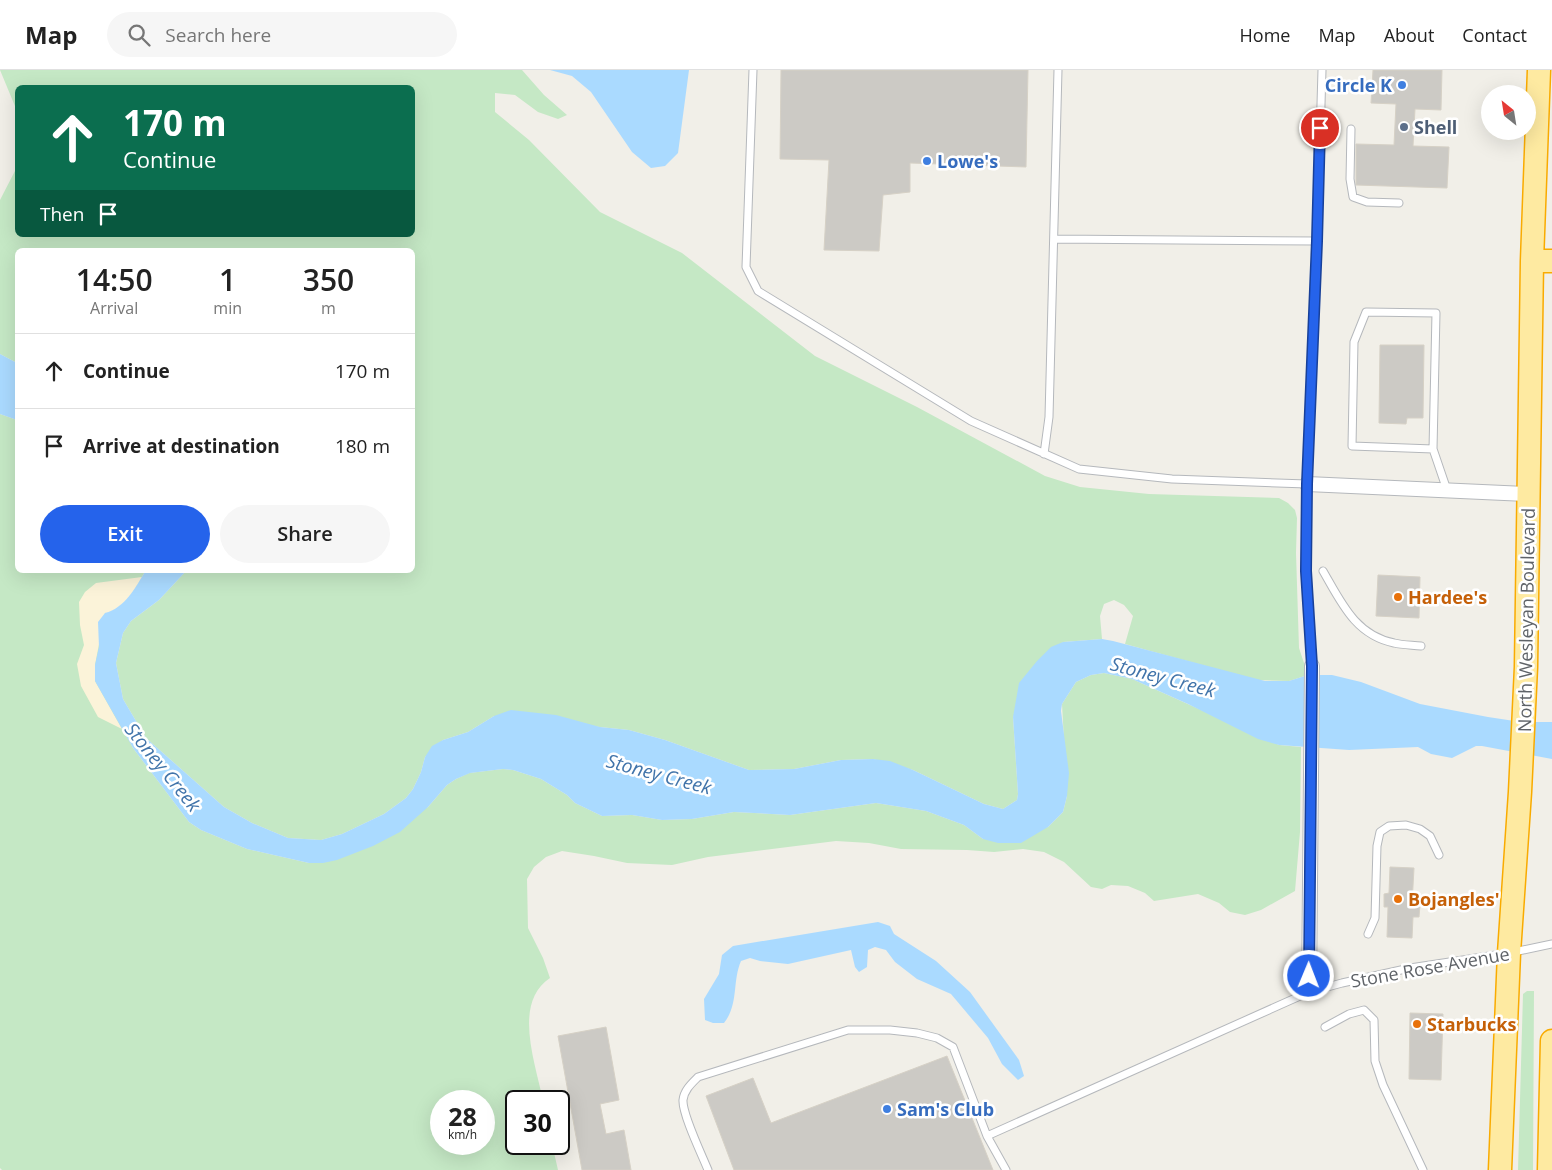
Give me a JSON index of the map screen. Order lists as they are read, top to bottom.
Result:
{
  "streets": {
    "highway": ["North Wesleyan Boulevard"],
    "lane": ["Stone Rose Avenue"]
  },
  "crossings": [
    ["North Wesleyan Boulevard", "Stone Rose Avenue"]
  ],
  "water": ["Stoney Creek"],
  "places": [
    "Circle K",
    "Shell",
    "Lowe's",
    "Hardee's",
    "Bojangles'",
    "Starbucks",
    "Sam's Club"
  ],
  "north": "top left",
  "page": {
    "header": "Map",
    "search": "Search here",
    "nav": [
      "Home",
      "Map",
      "About",
      "Contact"
    ],
    "turn": ["170 m", "Continue"],
    "then": "Then",
    "eta": [
      "14:50",
      "Arrival",
      "1",
      "min",
      "350",
      "m"
    ],
    "list": [
      {
        "name": "Continue",
        "value": "170 m"
      },
      {
        "name": "Arrive at destination",
        "value": "180 m"
      }
    ],
    "buttons": ["Exit", "Share"],
    "speed": "28 km/h",
    "limit": "30"
  }
}
